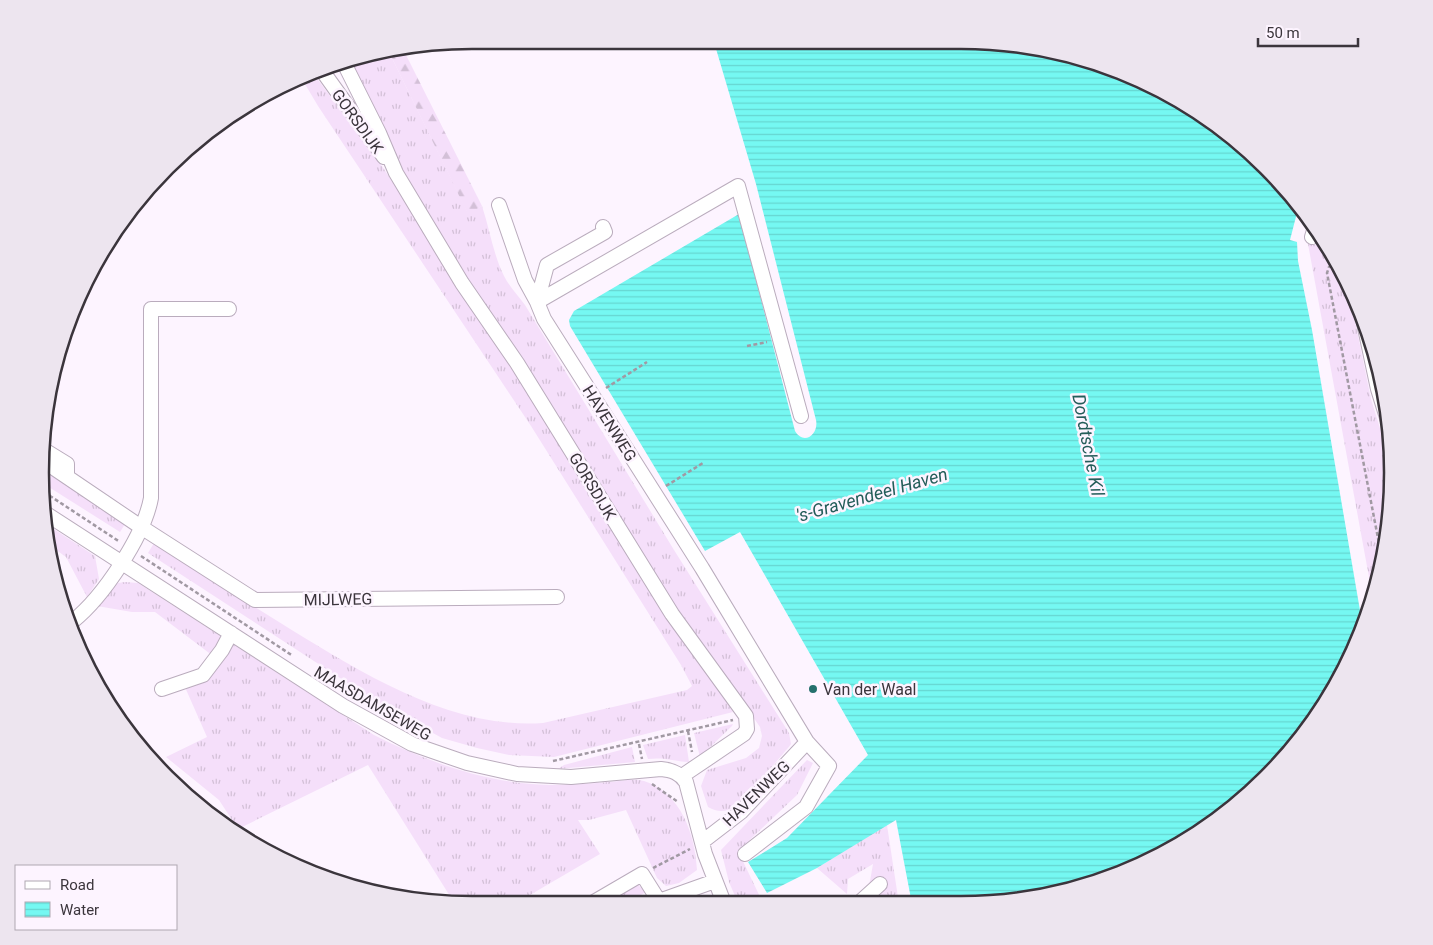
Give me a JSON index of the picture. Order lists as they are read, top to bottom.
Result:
{
  "streets": {
    "street": [
      "GORSDIJK",
      "HAVENWEG",
      "MIJLWEG",
      "MAASDAMSEWEG"
    ]
  },
  "water": ["Dordtsche Kil", "'s-Gravendeel Haven"],
  "places": ["Van der Waal"],
  "legend": ["Road", "Water"],
  "scale_bar": "50 m"
}
